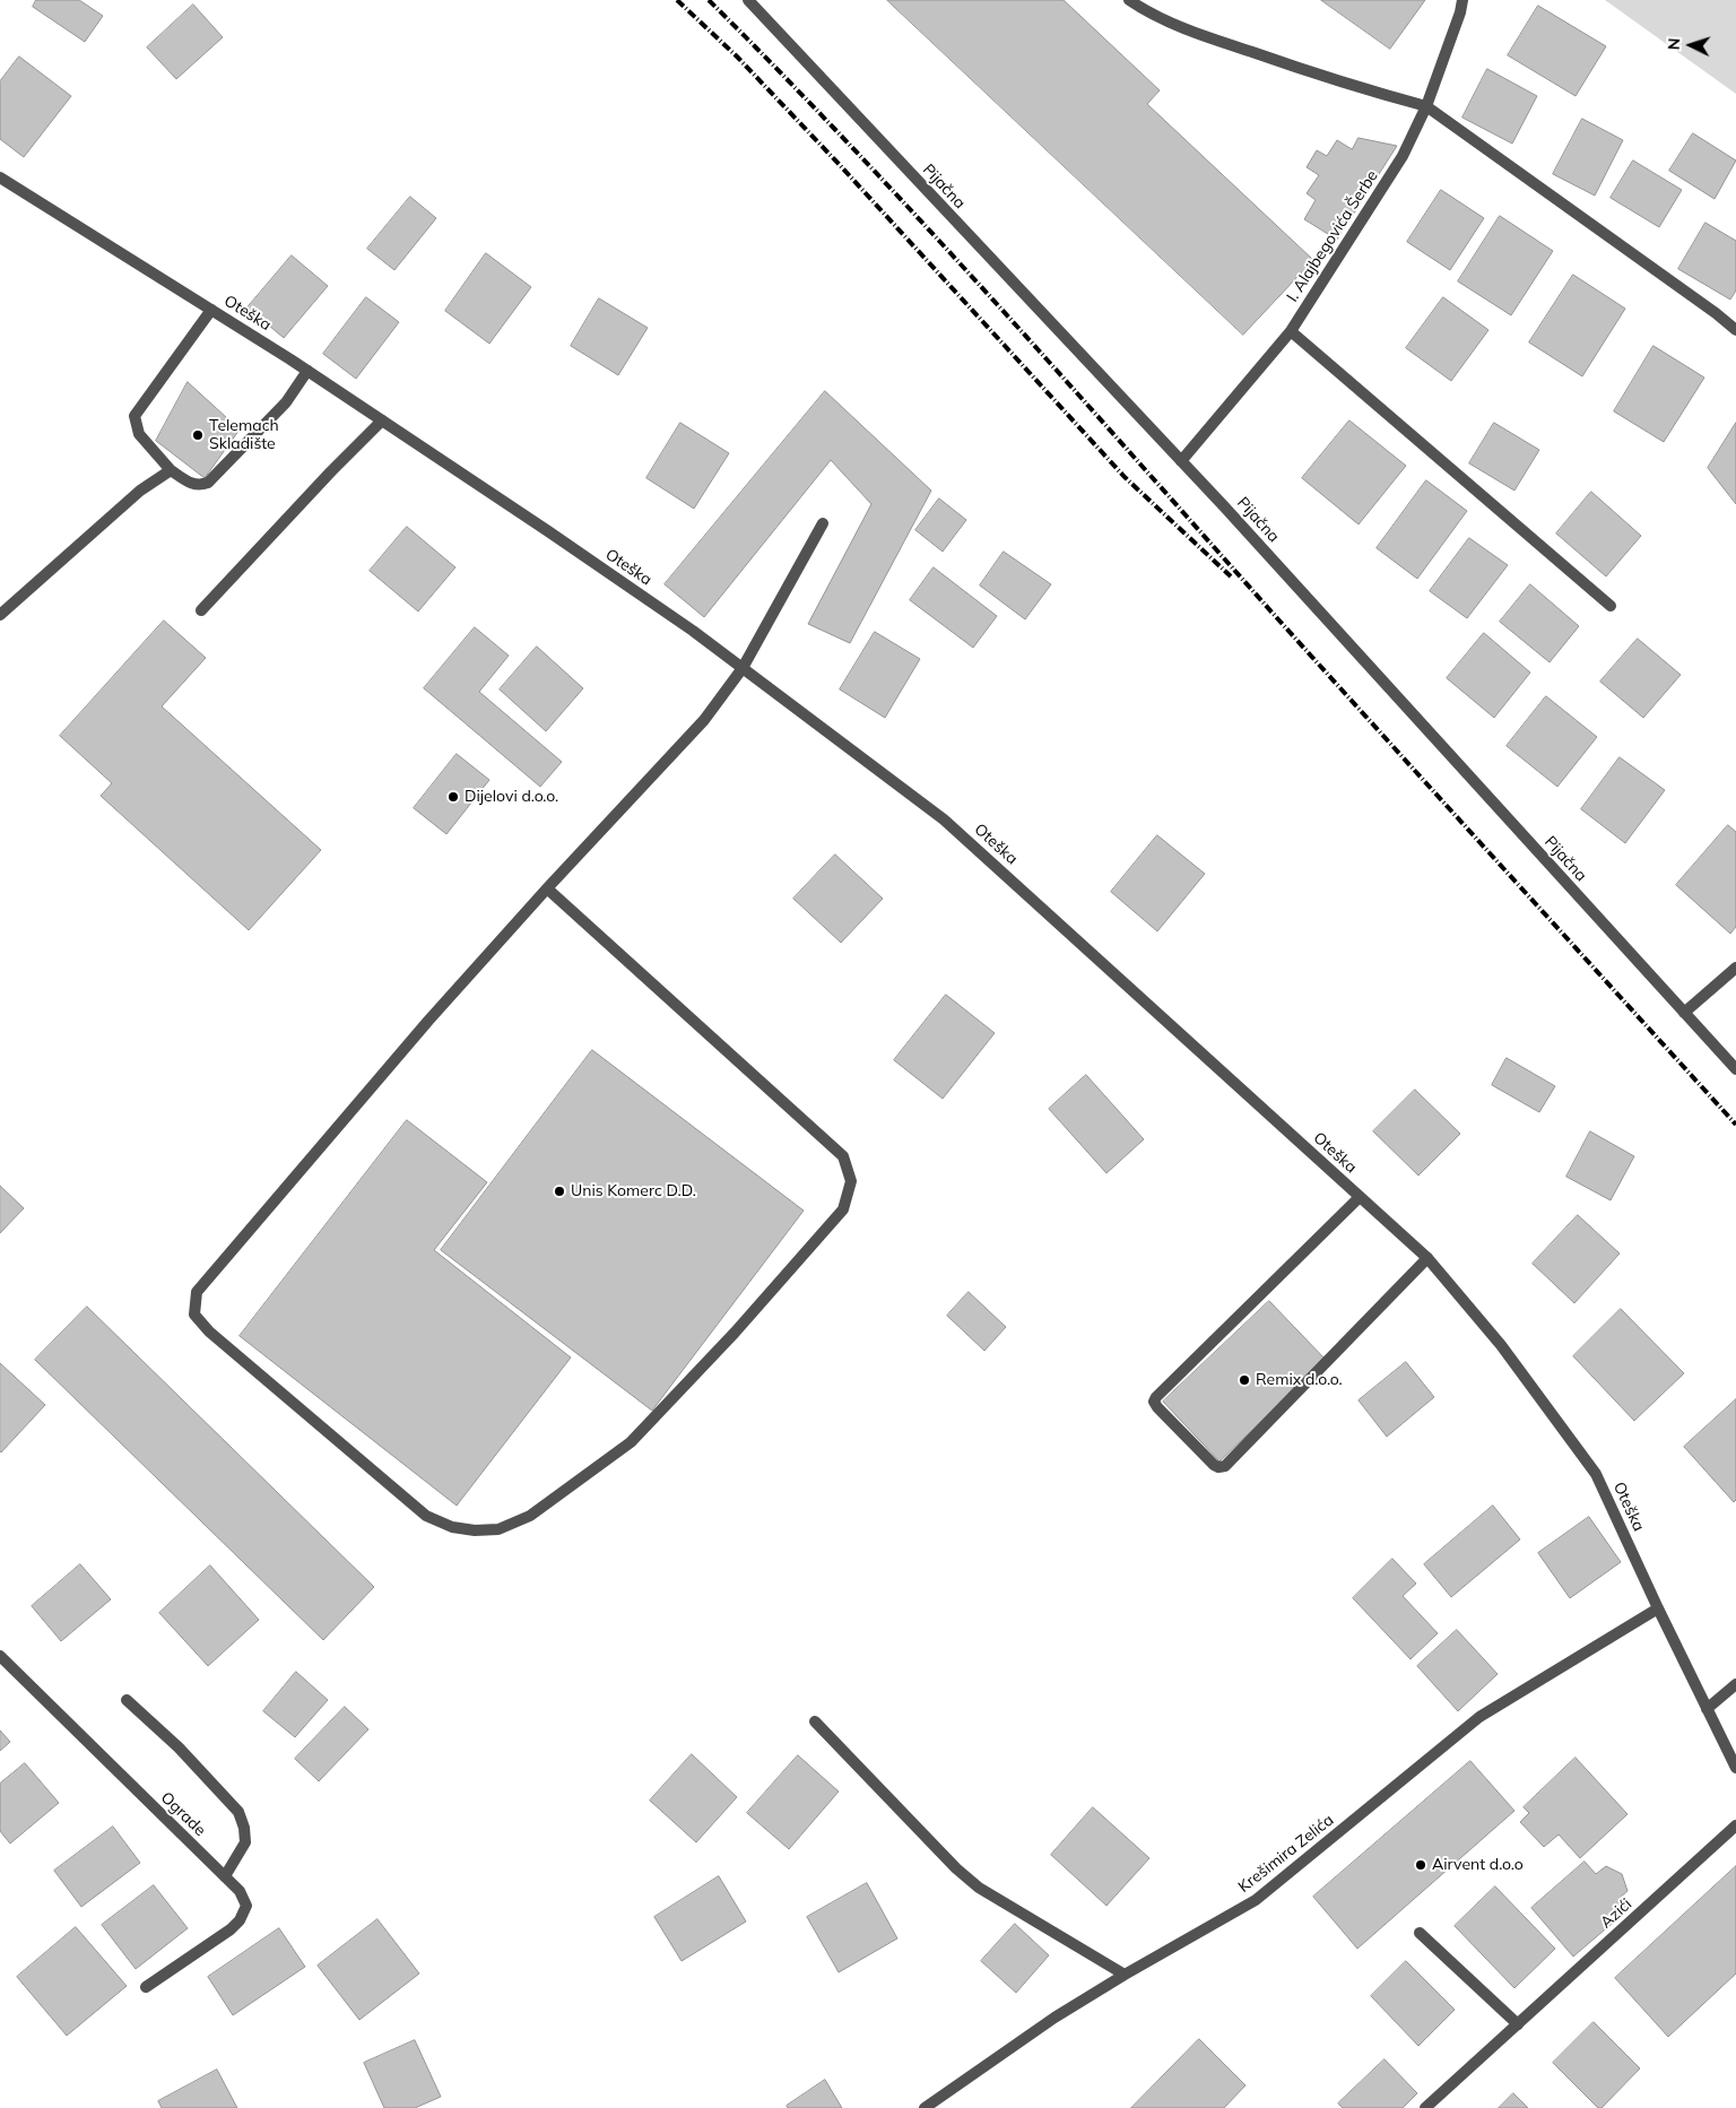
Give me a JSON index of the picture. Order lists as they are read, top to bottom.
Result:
{
  "streets": {
    "street": [
      "Pijačna",
      "I. Alajbegovića Šerbe",
      "Oteška",
      "Ograde",
      "Krešimira Zelića",
      "Azići"
    ]
  },
  "crossings": [
    ["Pijačna", "I. Alajbegovića Šerbe"],
    ["Oteška", "Krešimira Zelića"]
  ],
  "places": [
    "Telemach Skladište",
    "Dijelovi d.o.o.",
    "Unis Komerc D.D.",
    "Remix d.o.o.",
    "Airvent d.o.o"
  ],
  "north": "left"
}
